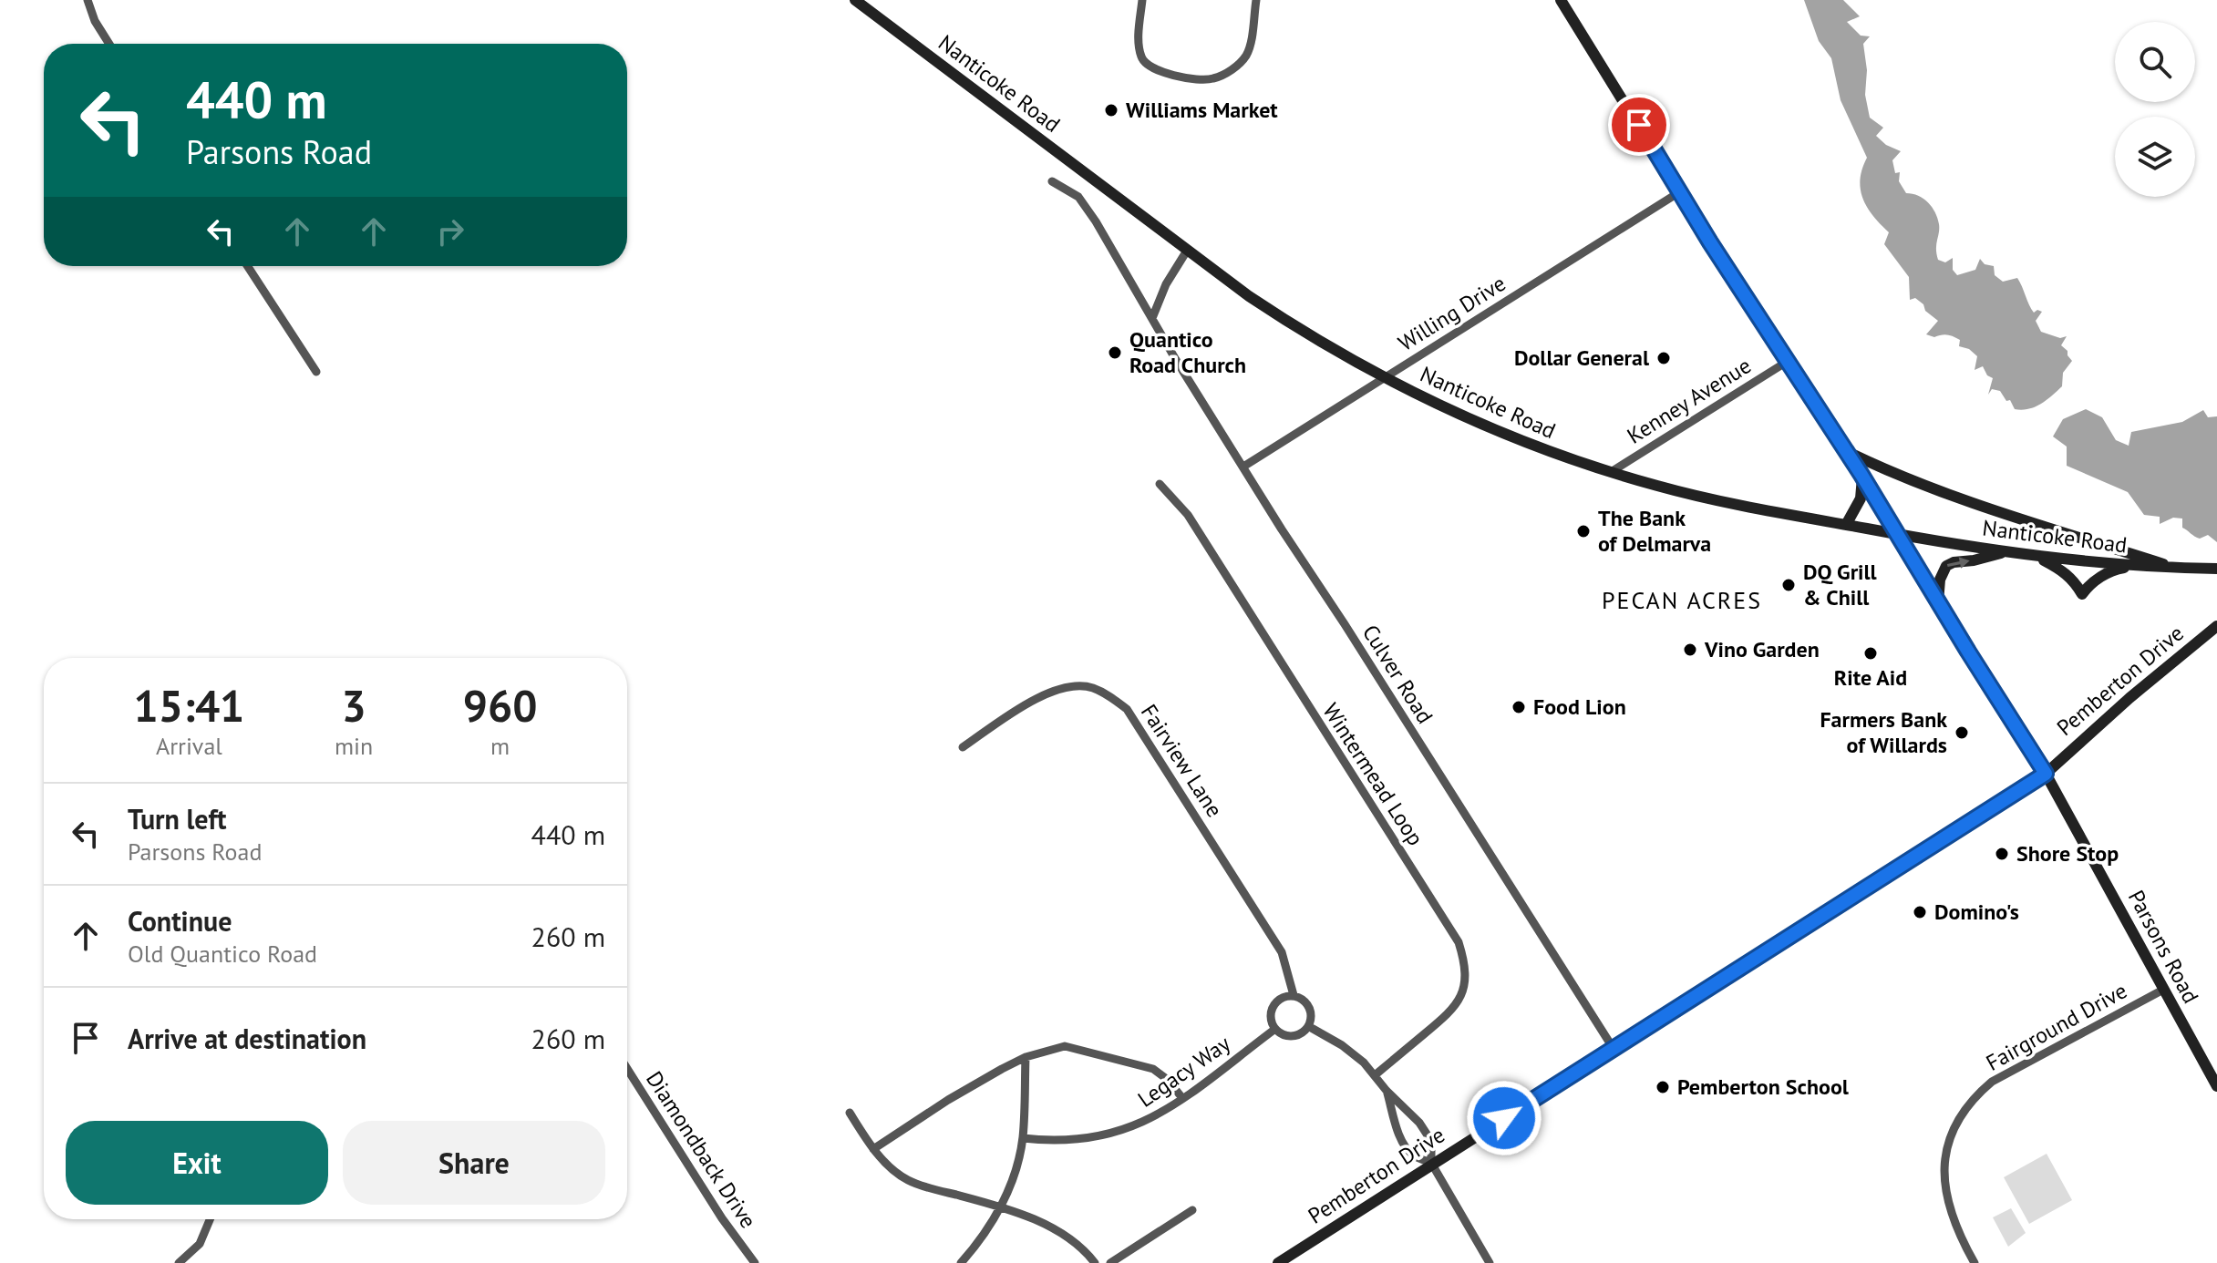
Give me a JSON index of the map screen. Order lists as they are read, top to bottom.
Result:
{
  "streets": {
    "street": [
      "Nanticoke Road",
      "Willing Drive",
      "Kenney Avenue",
      "Culver Road",
      "Pemberton Drive",
      "Fairview Lane",
      "Wintermead Loop",
      "Parsons Road",
      "Fairground Drive",
      "Legacy Way",
      "Diamondback Drive"
    ]
  },
  "crossings": [
    ["Nanticoke Road", "Willing Drive"],
    ["Nanticoke Road", "Kenney Avenue"],
    ["Nanticoke Road", "Parsons Road"],
    ["Willing Drive", "Culver Road"],
    ["Willing Drive", "Parsons Road"],
    ["Kenney Avenue", "Parsons Road"],
    ["Culver Road", "Pemberton Drive"],
    ["Pemberton Drive", "Parsons Road"],
    ["Fairview Lane", "Legacy Way"],
    ["Parsons Road", "Fairground Drive"]
  ],
  "districts": ["PECAN ACRES"],
  "places": [
    "Williams Market",
    "Quantico Road Church",
    "Dollar General",
    "The Bank of Delmarva",
    "DQ Grill & Chill",
    "Vino Garden",
    "Rite Aid",
    "Food Lion",
    "Farmers Bank of Willards",
    "Shore Stop",
    "Domino's",
    "Pemberton School"
  ],
  "page": {
    "turn": ["440 m", "Parsons Road"],
    "eta": [
      "15:41",
      "Arrival",
      "3",
      "min",
      "960",
      "m"
    ],
    "list": [
      {
        "name": "Turn left",
        "note": "Parsons Road",
        "value": "440 m"
      },
      {
        "name": "Continue",
        "note": "Old Quantico Road",
        "value": "260 m"
      },
      {
        "name": "Arrive at destination",
        "value": "260 m"
      }
    ],
    "buttons": ["Exit", "Share"]
  }
}
